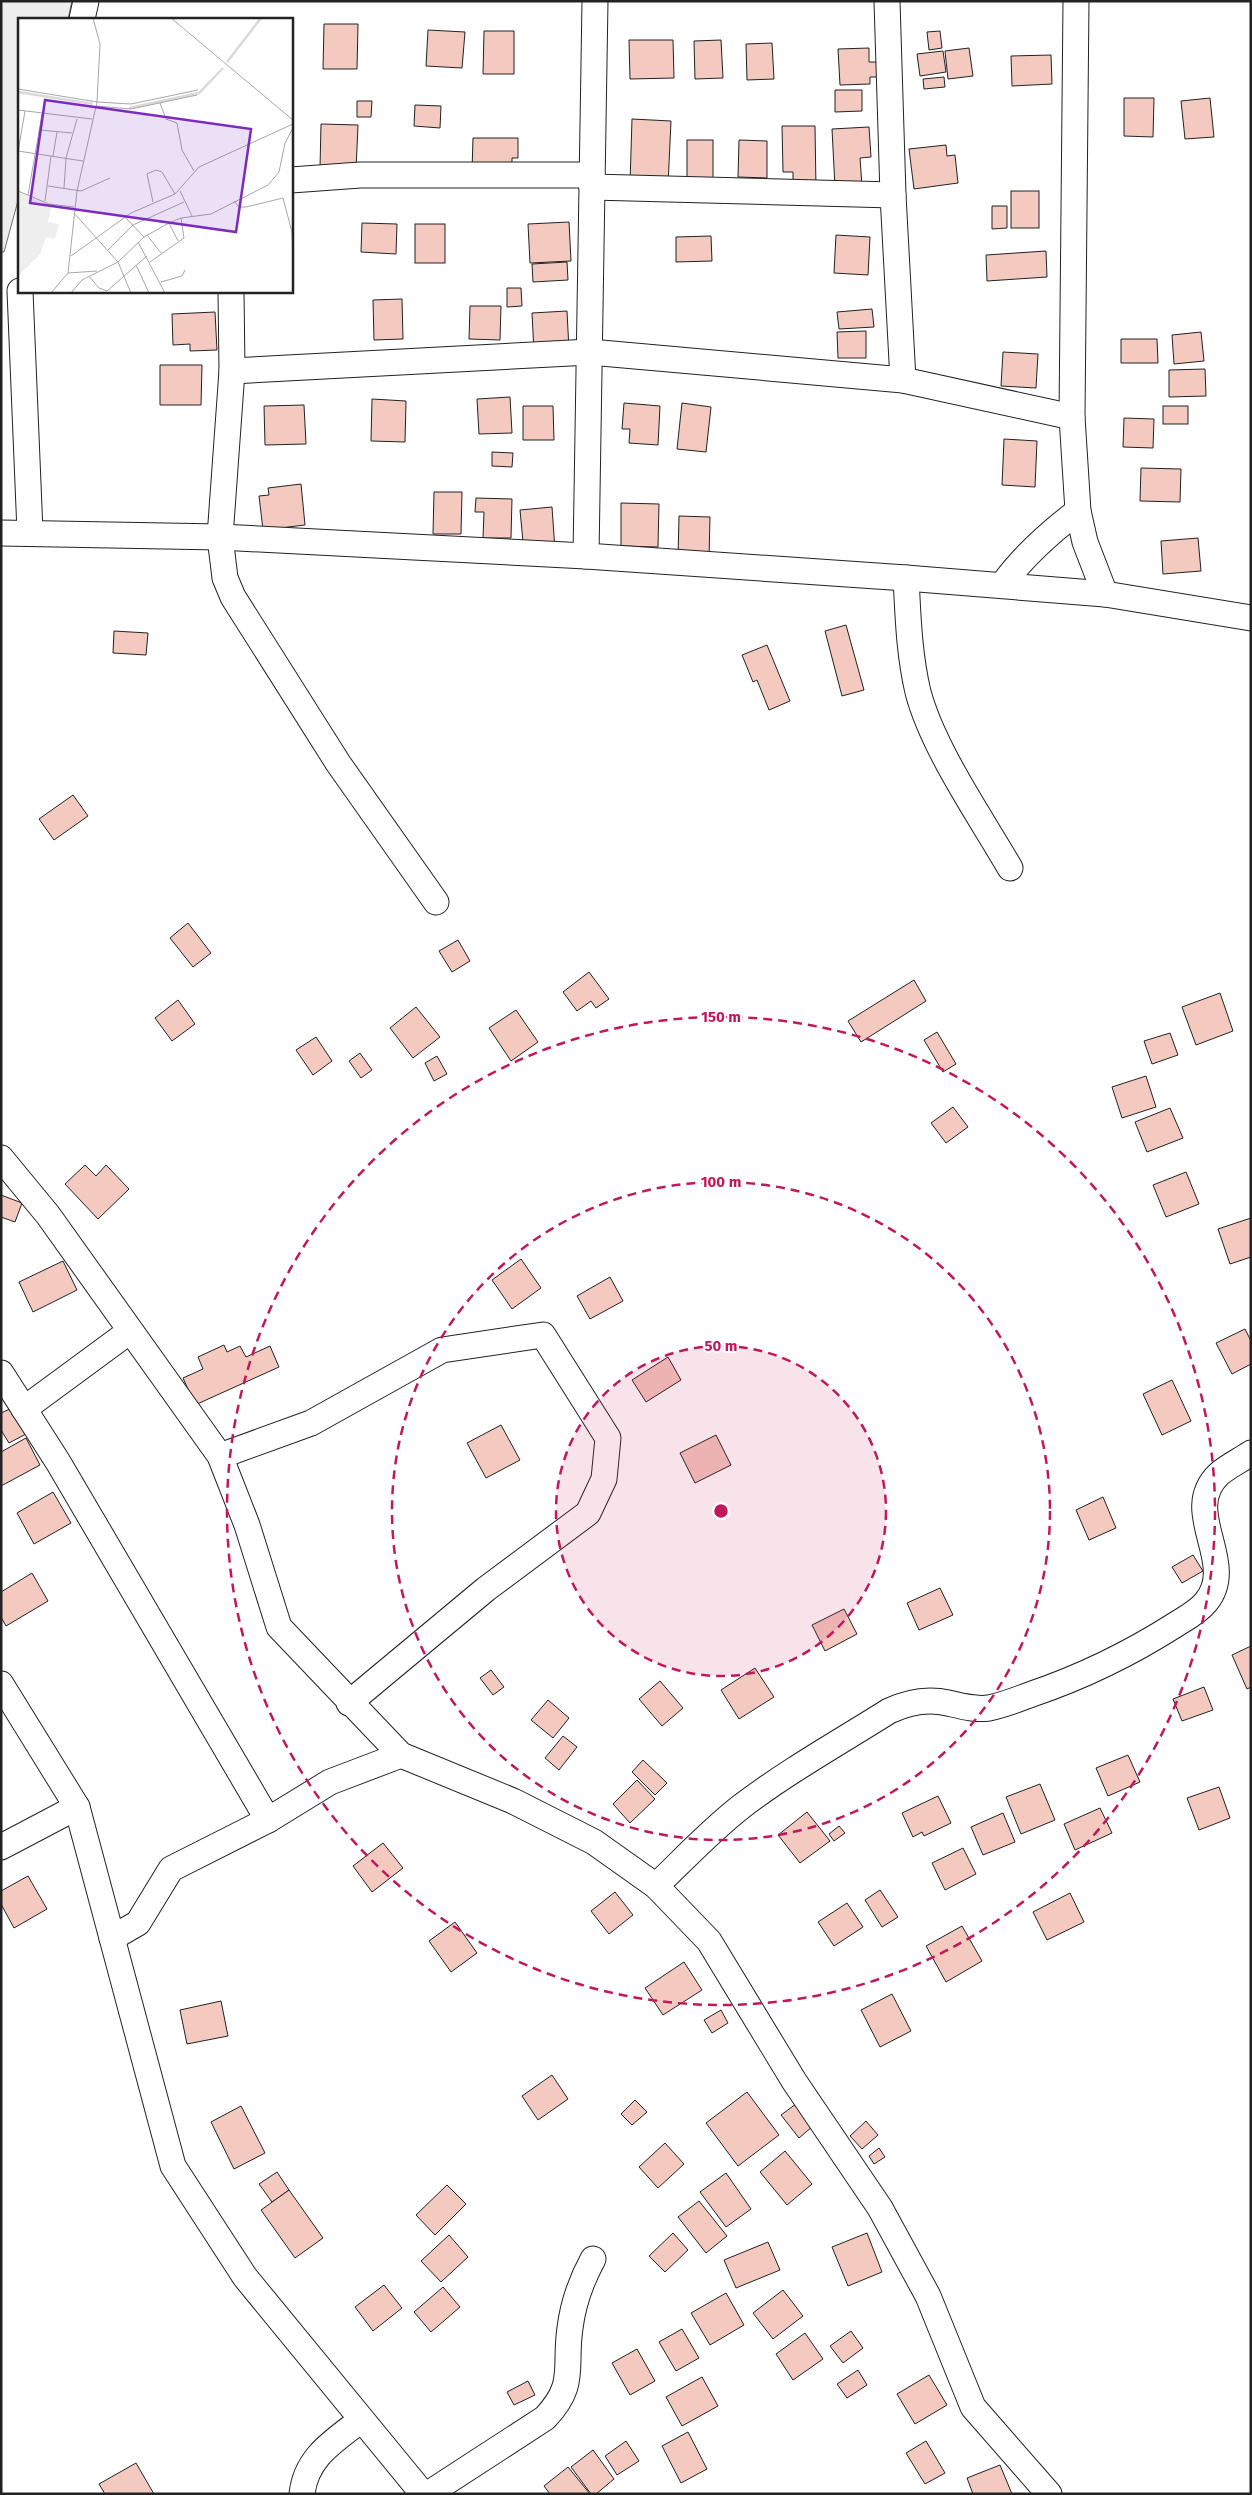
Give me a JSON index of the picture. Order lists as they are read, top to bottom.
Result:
{
  "rings": ["150 m", "100 m", "50 m"]
}
